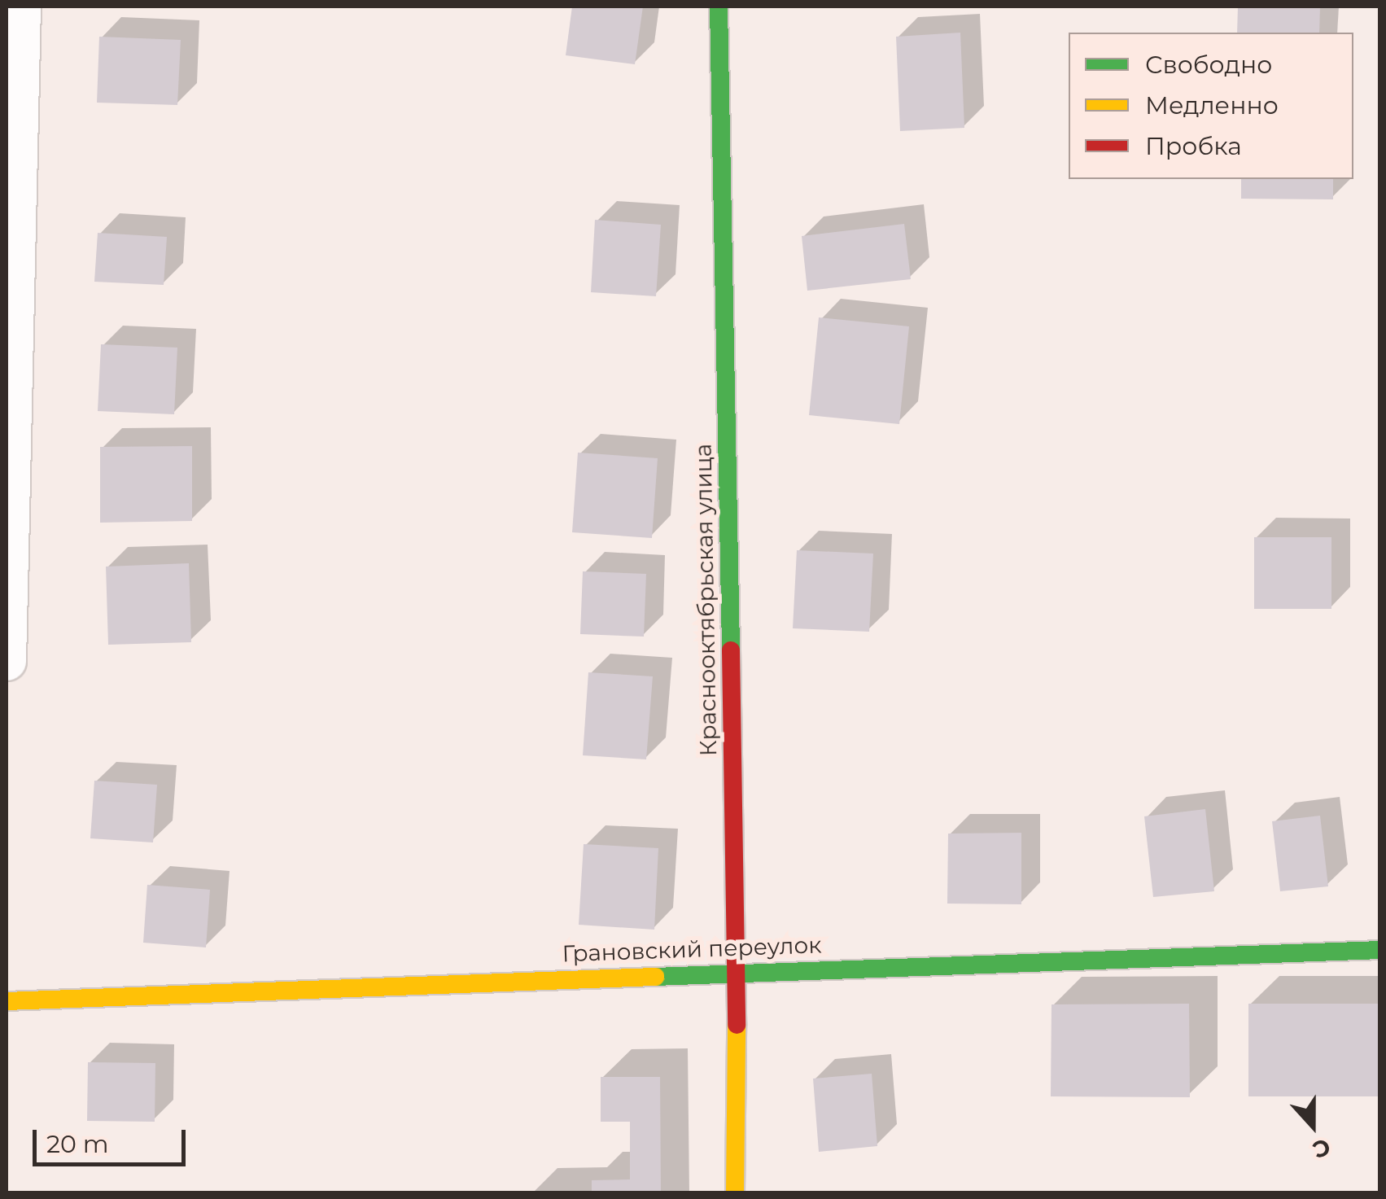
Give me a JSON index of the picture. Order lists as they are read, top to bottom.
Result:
{
  "streets": {
    "street": ["Краснооктябрьская улица", "Грановский переулок"]
  },
  "crossings": [
    ["Краснооктябрьская улица", "Грановский переулок"]
  ],
  "legend": ["Свободно", "Медленно", "Пробка"],
  "scale_bar": "20 m",
  "north": "bottom"
}
